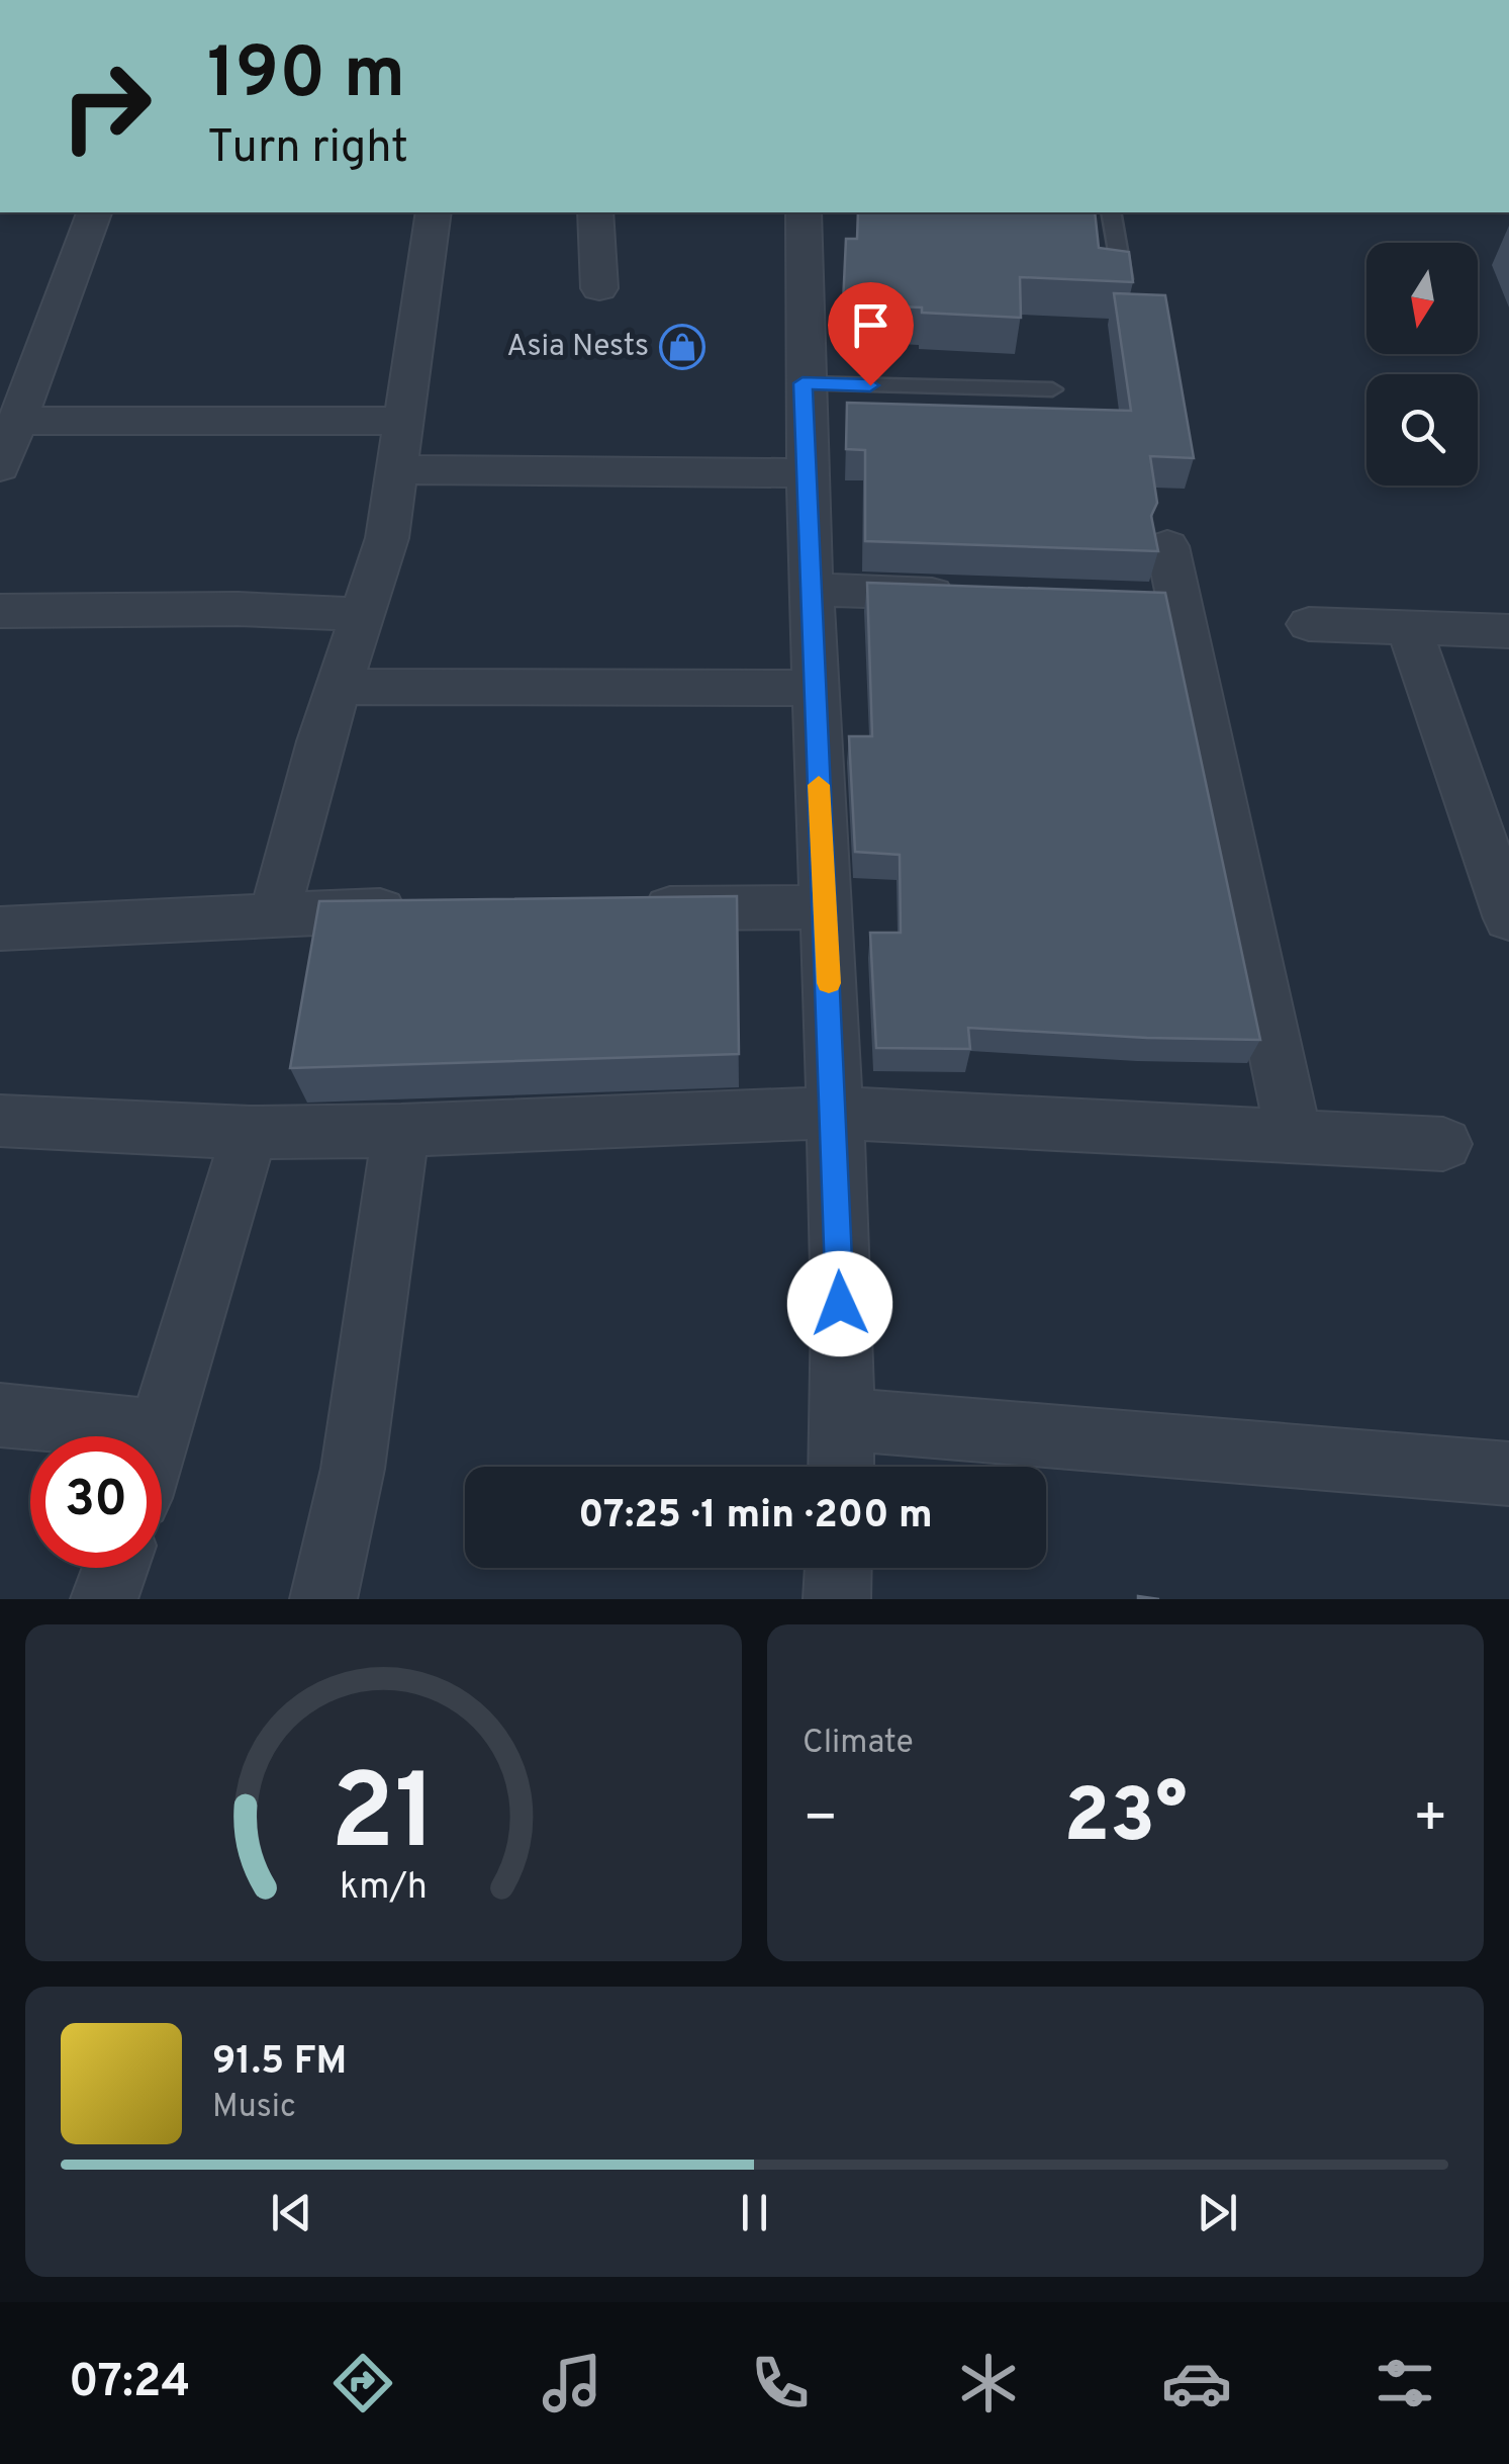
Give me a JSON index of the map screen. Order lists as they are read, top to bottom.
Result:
{
  "places": {
    "shop": ["Asia Nests"]
  },
  "north": "bottom",
  "page": {
    "turn": ["190 m", "Turn right"],
    "limit": "30",
    "trip": "07:25 · 1 min · 200 m",
    "tile": "Climate",
    "heat": ["−", "23°", "+"],
    "song": ["91.5 FM", "Music"],
    "tabs": "07:24",
    "gauge": ["21", "km/h"]
  }
}
